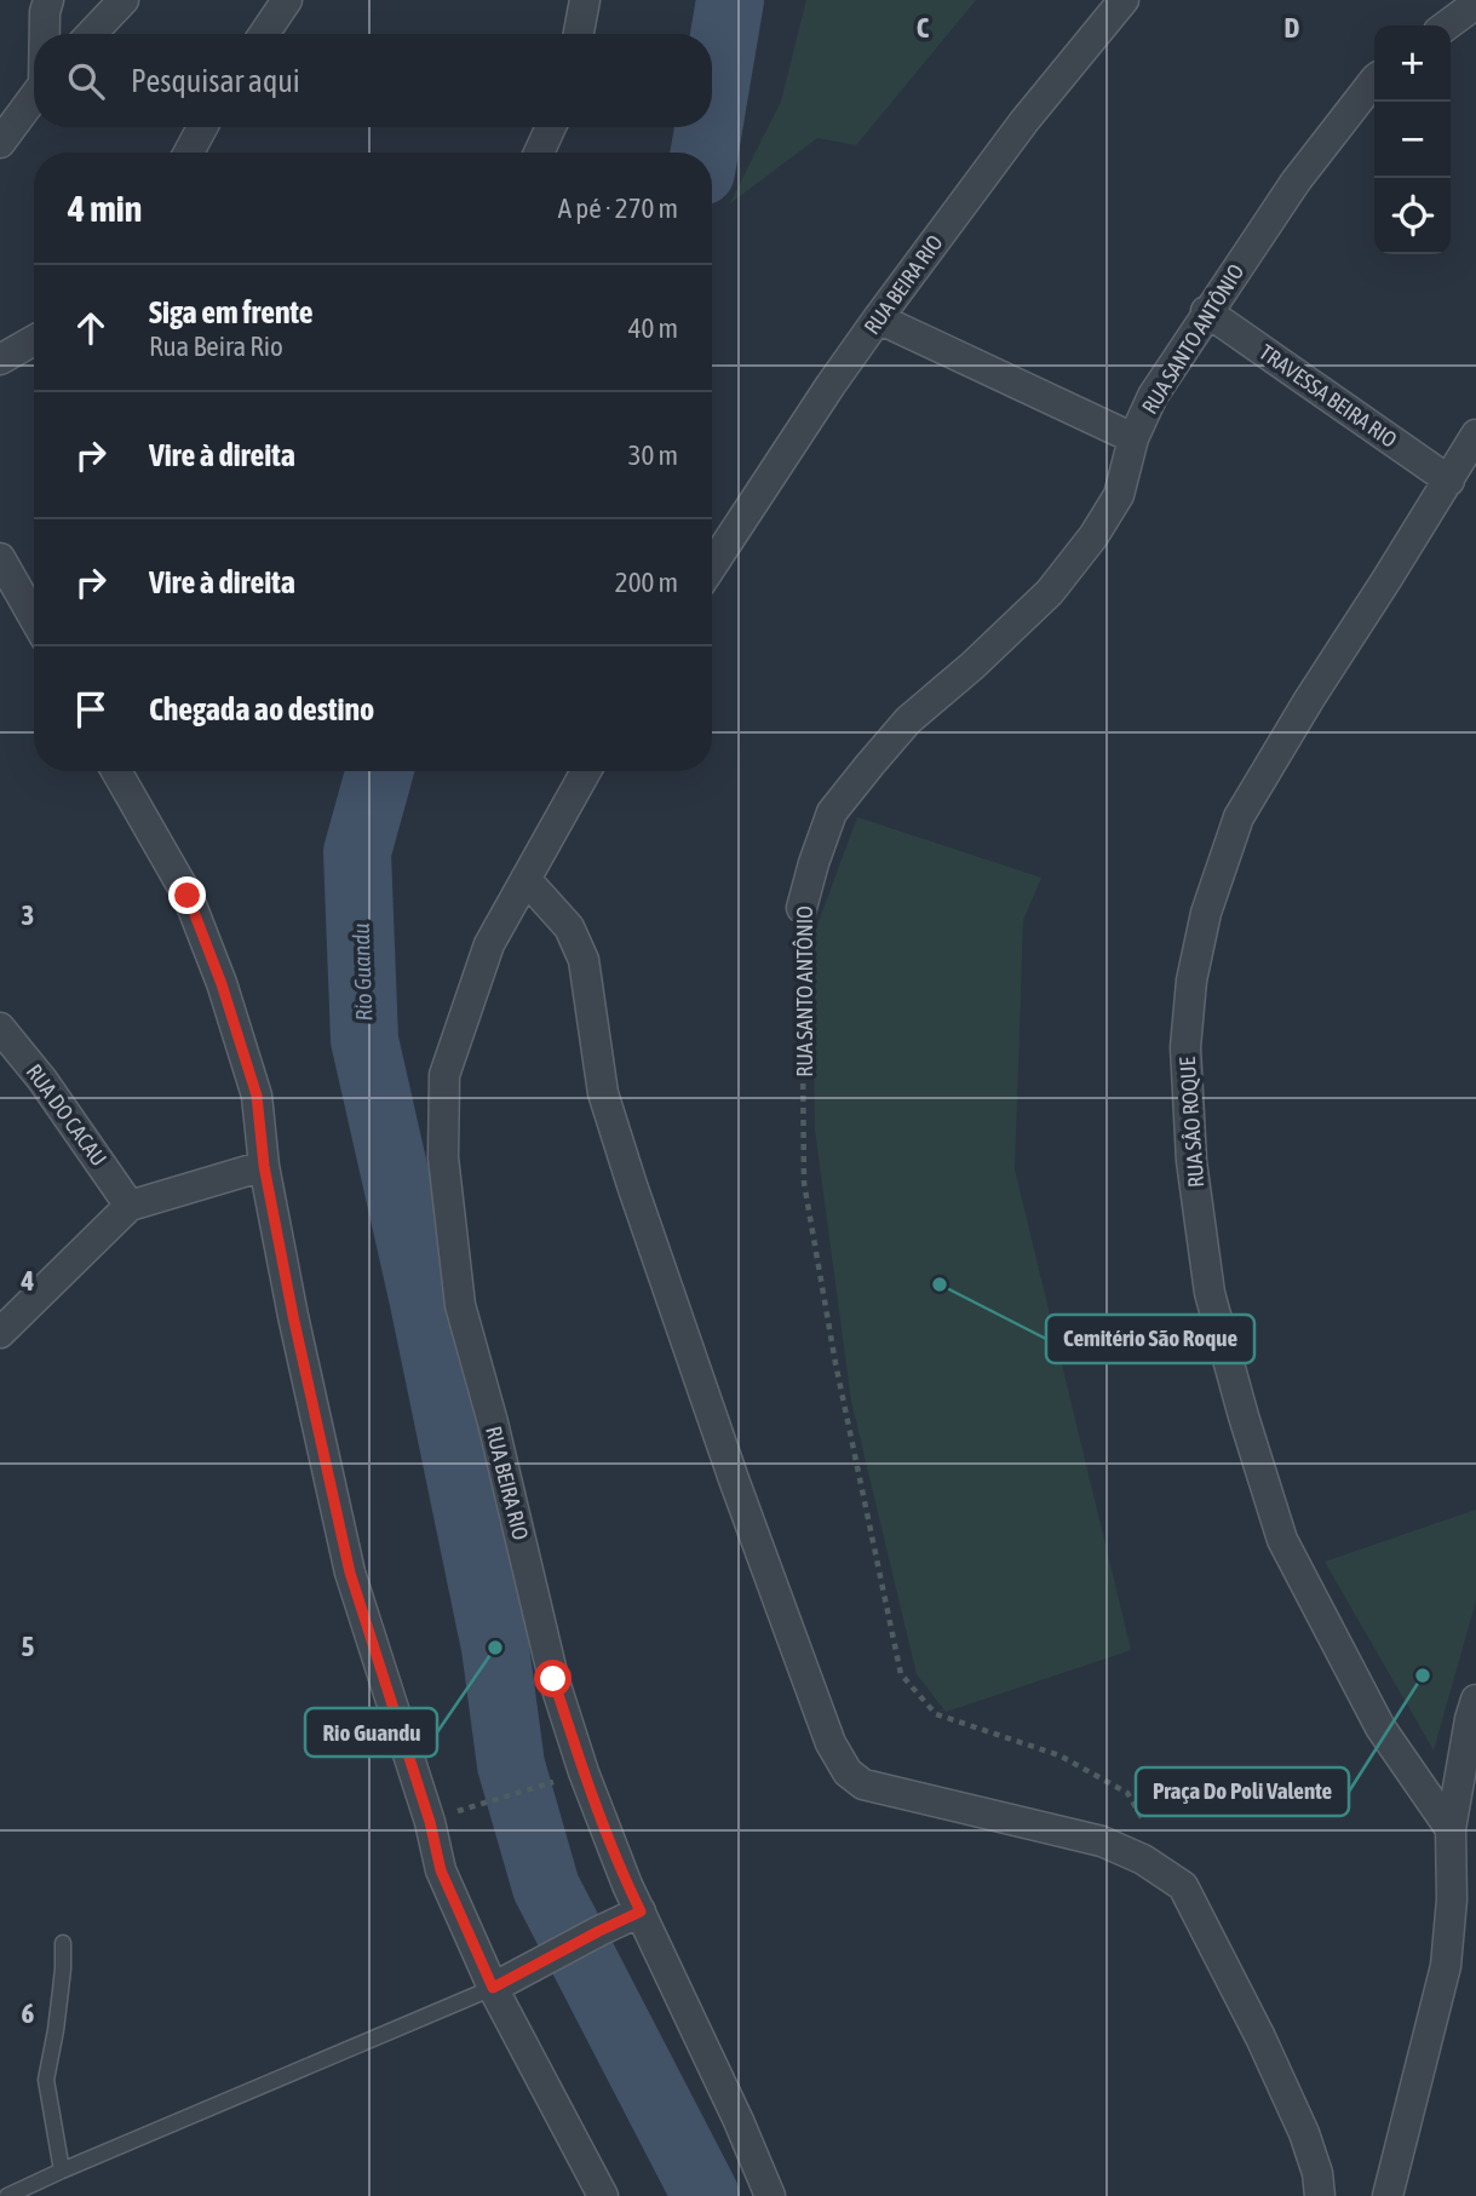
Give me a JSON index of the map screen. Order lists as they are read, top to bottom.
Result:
{
  "streets": {
    "street": [
      "RUA BEIRA RIO",
      "RUA SANTO ANTÔNIO",
      "TRAVESSA BEIRA RIO",
      "RUA DO CACAU",
      "RUA SÂO ROQUE"
    ]
  },
  "crossings": [
    ["RUA SANTO ANTÔNIO", "TRAVESSA BEIRA RIO"],
    ["TRAVESSA BEIRA RIO", "RUA SÂO ROQUE"]
  ],
  "water": ["Rio Guandu"],
  "places": ["Cemitério São Roque", "Rio Guandu", "Praça Do Poli Valente"],
  "page": {
    "map_buttons": ["+", "−"],
    "search": "Pesquisar aqui",
    "heading": ["4 min", "A pé · 270 m"],
    "list": [
      ["Siga em frente", "Rua Beira Rio", "40 m"],
      ["Vire à direita", "30 m"],
      ["Vire à direita", "200 m"],
      "Chegada ao destino"
    ]
  },
  "grid": {
    "columns": ["C", "D"],
    "rows": [
      "3",
      "4",
      "5",
      "6"
    ]
  }
}
